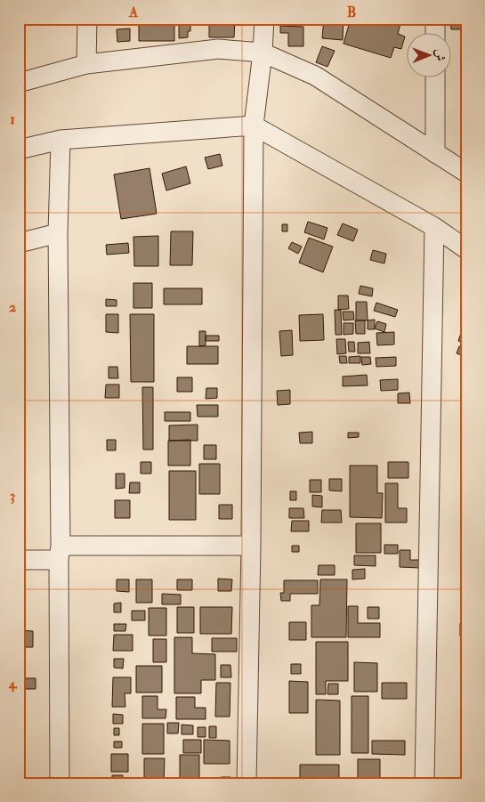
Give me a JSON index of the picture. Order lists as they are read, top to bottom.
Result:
{
  "north": "right",
  "grid": {
    "columns": ["A", "B"],
    "rows": [
      "1",
      "2",
      "3",
      "4"
    ]
  }
}
